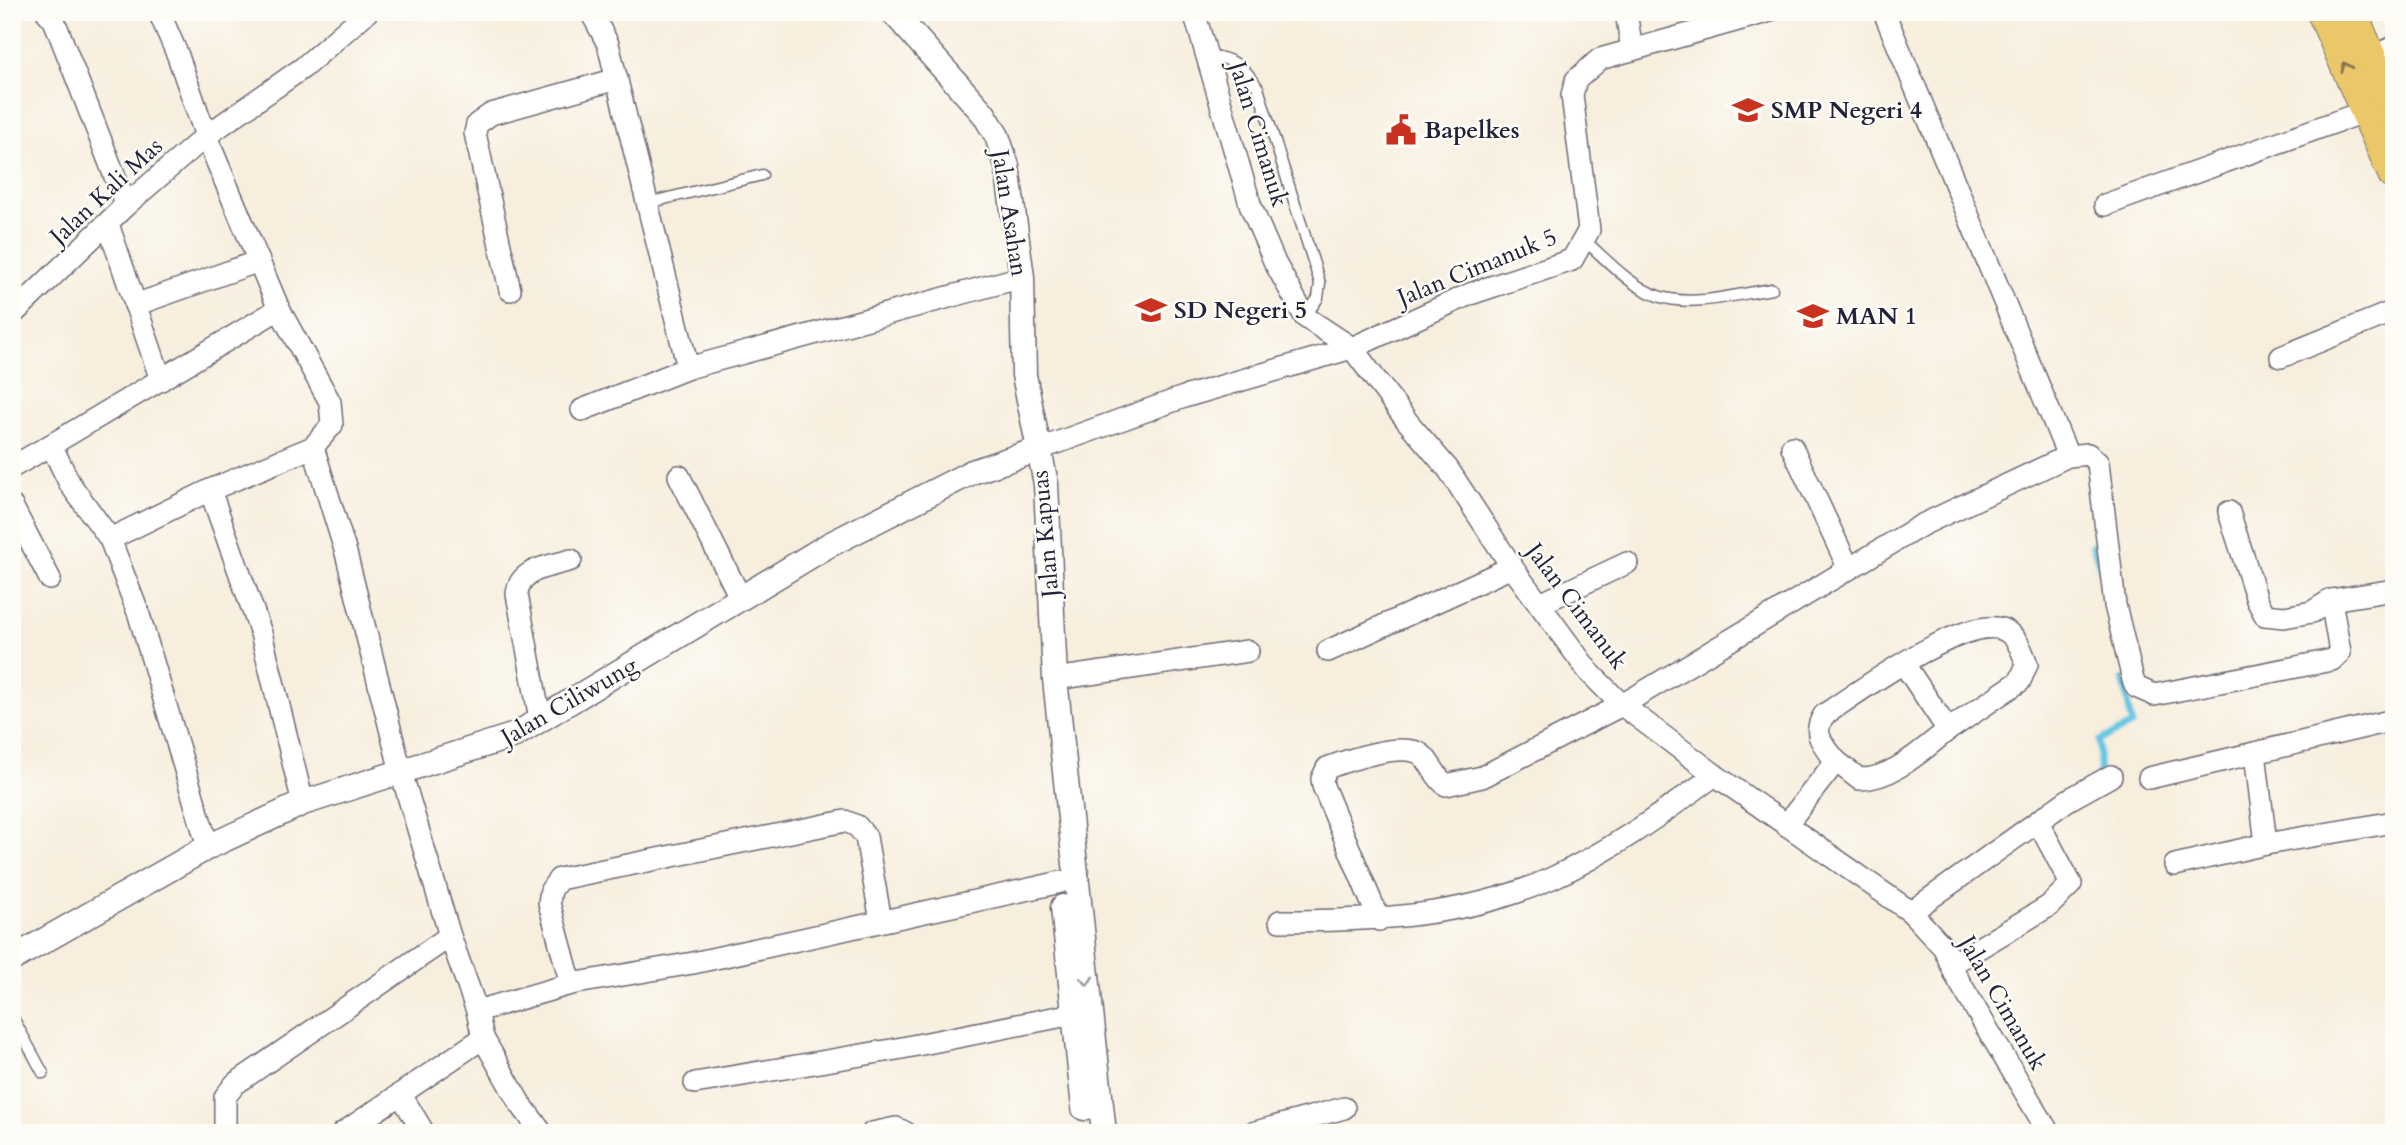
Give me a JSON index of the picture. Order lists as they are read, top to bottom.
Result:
{
  "streets": {
    "street": [
      "Jalan Cimanuk",
      "Jalan Kali Mas",
      "Jalan Asahan",
      "Jalan Cimanuk 5",
      "Jalan Kapuas",
      "Jalan Ciliwung"
    ]
  },
  "crossings": [
    ["Jalan Cimanuk", "Jalan Cimanuk 5"],
    ["Jalan Asahan", "Jalan Cimanuk 5"],
    ["Jalan Asahan", "Jalan Kapuas"],
    ["Jalan Asahan", "Jalan Ciliwung"],
    ["Jalan Cimanuk 5", "Jalan Kapuas"],
    ["Jalan Cimanuk 5", "Jalan Ciliwung"],
    ["Jalan Kapuas", "Jalan Ciliwung"]
  ],
  "places": {
    "school or university": ["SMP Negeri 4", "SD Negeri 5", "MAN 1"],
    "public building": ["Bapelkes"]
  }
}
